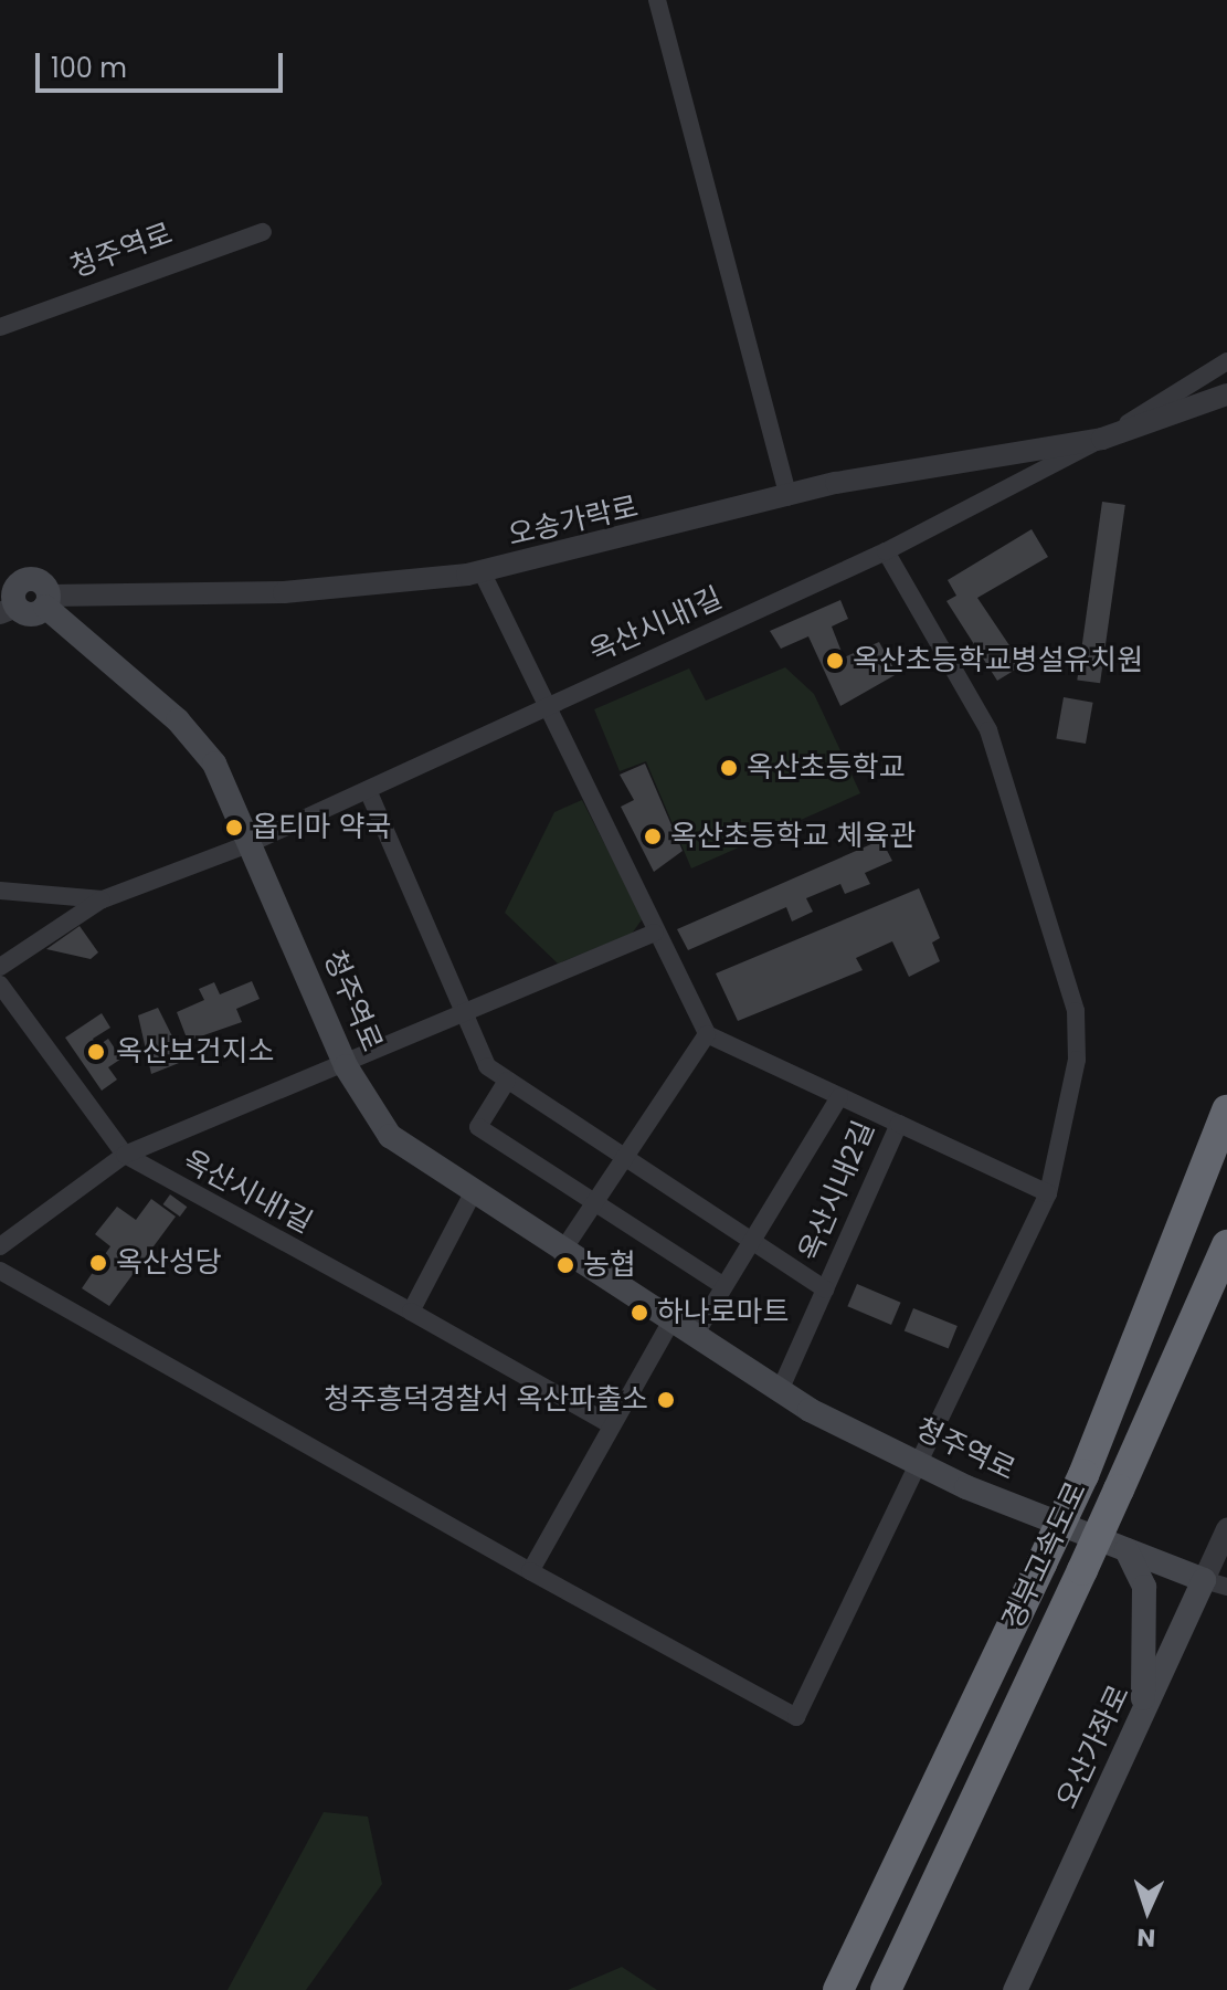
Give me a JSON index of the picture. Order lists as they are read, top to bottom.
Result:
{
  "streets": {
    "highway": ["경부고속도로"],
    "main road": ["청주역로", "오산가좌로"],
    "street": ["오송가락로", "옥산시내1길", "옥산시내2길"]
  },
  "crossings": [
    ["청주역로", "오송가락로"],
    ["청주역로", "옥산시내1길"],
    ["청주역로", "옥산시내2길"],
    ["청주역로", "오산가좌로"],
    ["오송가락로", "옥산시내1길"],
    ["옥산시내1길", "옥산시내2길"]
  ],
  "places": [
    "옥산초등학교병설유치원",
    "옥산초등학교",
    "옵티마 약국",
    "옥산초등학교 체육관",
    "옥산보건지소",
    "옥산성당",
    "농협",
    "하나로마트",
    "청주흥덕경찰서 옥산파출소"
  ],
  "scale_bar": "100 m",
  "north": "bottom"
}
